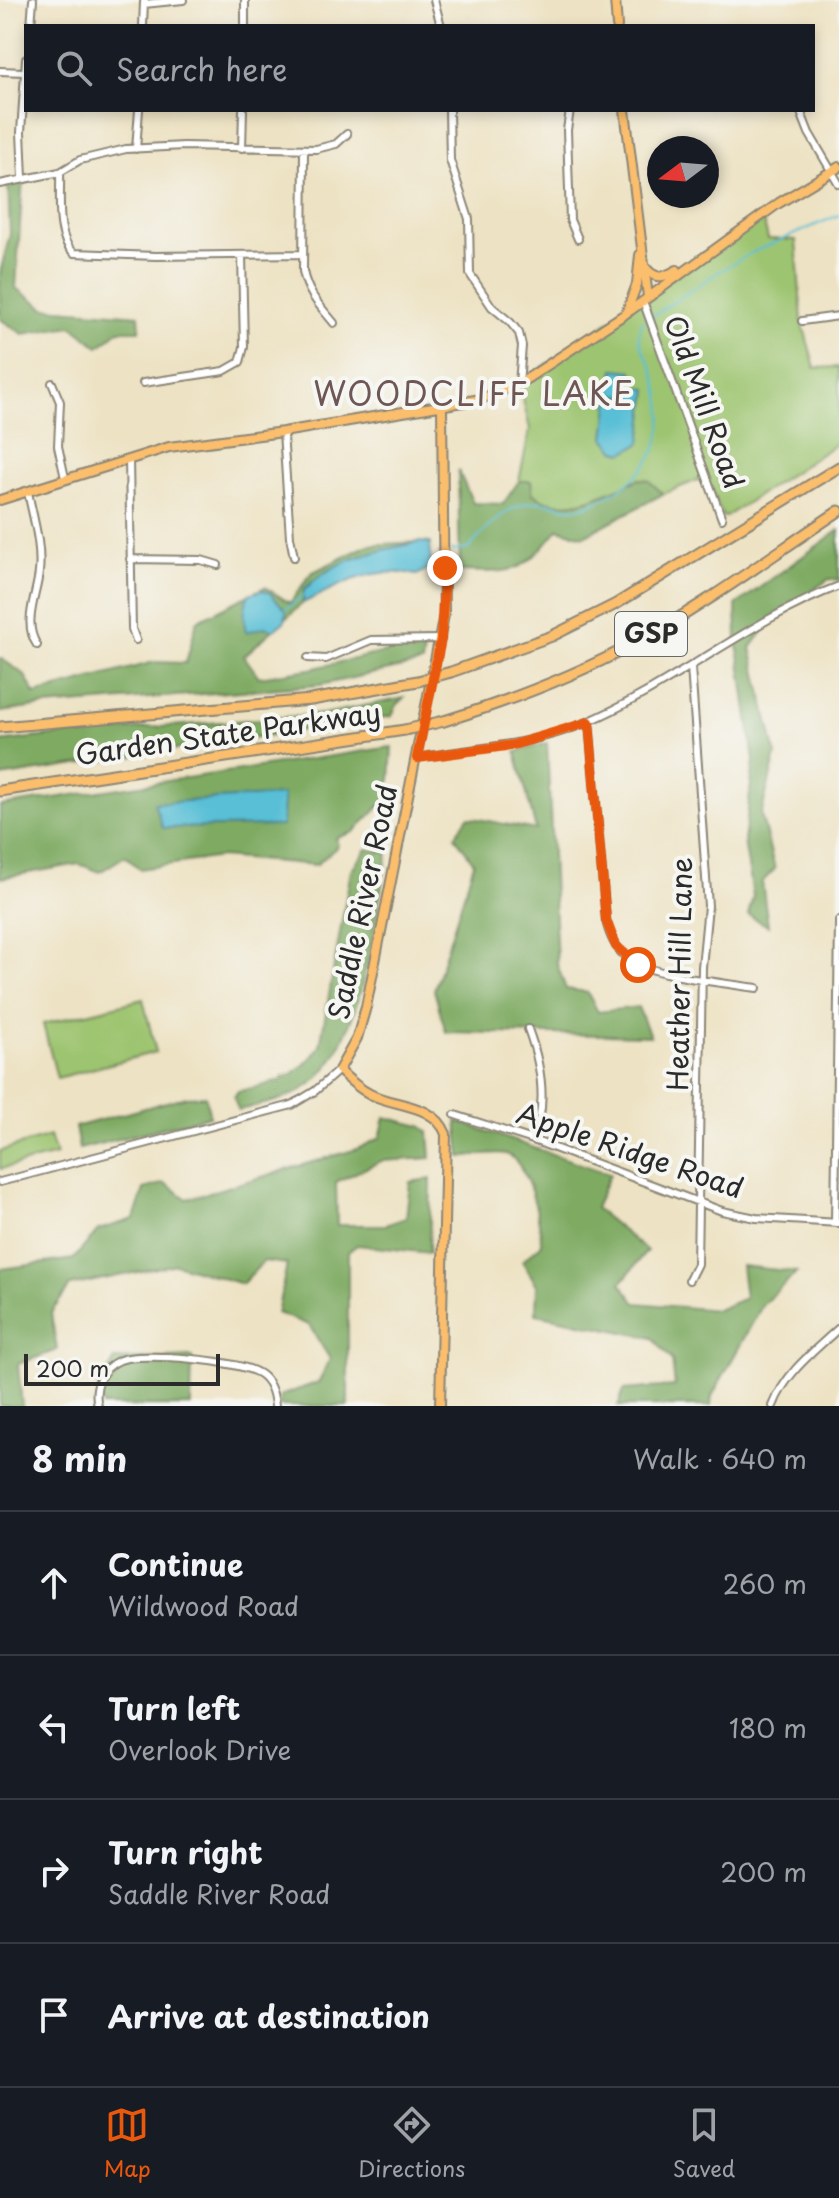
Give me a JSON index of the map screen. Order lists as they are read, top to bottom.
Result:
{
  "streets": {
    "highway": ["GSP", "Garden State Parkway"],
    "main road": ["Saddle River Road"],
    "street": ["Old Mill Road", "Heather Hill Lane", "Apple Ridge Road"]
  },
  "crossings": [
    ["Heather Hill Lane", "Apple Ridge Road"]
  ],
  "districts": ["WOODCLIFF LAKE"],
  "scale_bar": "200 m",
  "north": "left",
  "page": {
    "search": "Search here",
    "scale": "200 m",
    "heading": ["8 min", "Walk · 640 m"],
    "list": [
      ["Continue", "Wildwood Road", "260 m"],
      ["Turn left", "Overlook Drive", "180 m"],
      ["Turn right", "Saddle River Road", "200 m"],
      "Arrive at destination"
    ],
    "nav": ["Map", "Directions", "Saved"]
  }
}
